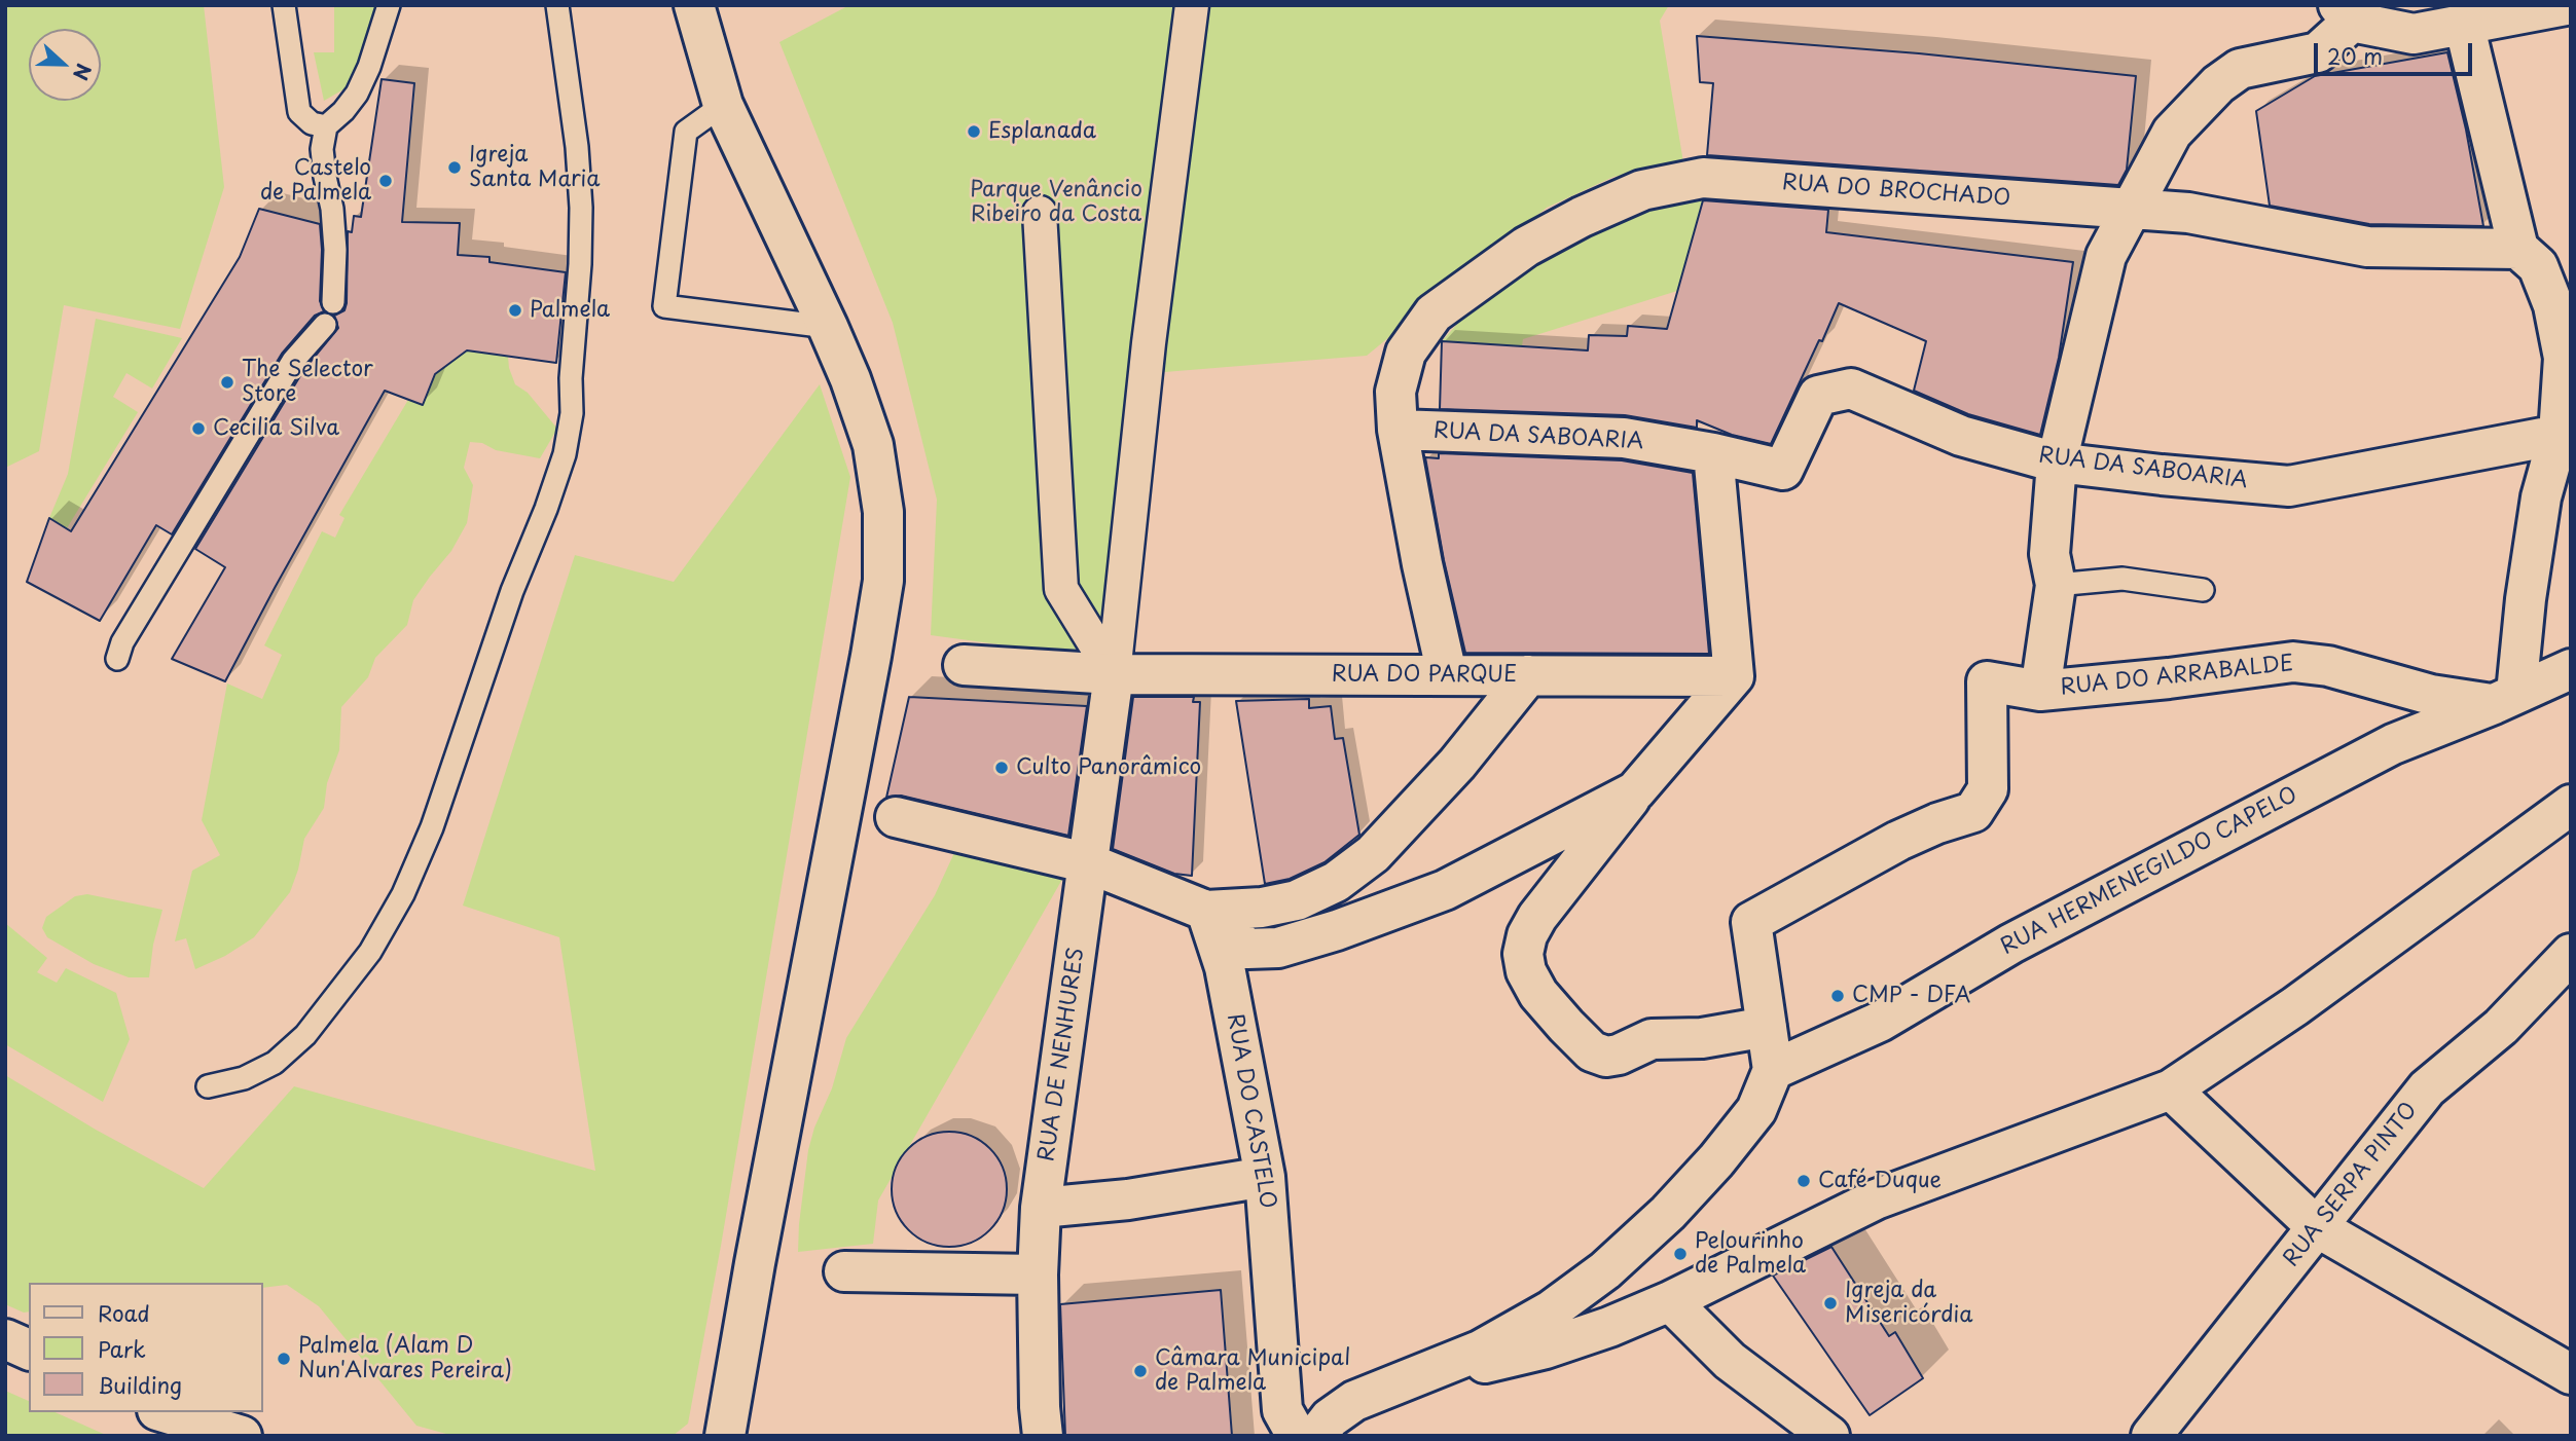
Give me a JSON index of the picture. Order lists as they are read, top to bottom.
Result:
{
  "streets": {
    "street": [
      "RUA DO BROCHADO",
      "RUA DA SABOARIA",
      "RUA DO PARQUE",
      "RUA DO ARRABALDE",
      "RUA HERMENEGILDO CAPELO",
      "RUA DE NENHURES",
      "RUA DO CASTELO",
      "RUA SERPA PINTO"
    ]
  },
  "crossings": [
    ["RUA DO BROCHADO", "RUA DA SABOARIA"],
    ["RUA DO BROCHADO", "RUA DO PARQUE"],
    ["RUA DO PARQUE", "RUA DE NENHURES"],
    ["RUA DO ARRABALDE", "RUA HERMENEGILDO CAPELO"]
  ],
  "parks": ["Parque Venâncio Ribeiro da Costa"],
  "places": [
    "Esplanada",
    "Igreja Santa Maria",
    "Castelo de Palmela",
    "Palmela",
    "The Selector Store",
    "Cecilia Silva",
    "Culto Panorâmico",
    "CMP - DFA",
    "Café Duque",
    "Pelourinho de Palmela",
    "Igreja da Misericórdia",
    "Palmela (Alam D Nun'Alvares Pereira)",
    "Câmara Municipal de Palmela"
  ],
  "legend": ["Road", "Park", "Building"],
  "scale_bar": "20 m",
  "north": "right"
}
